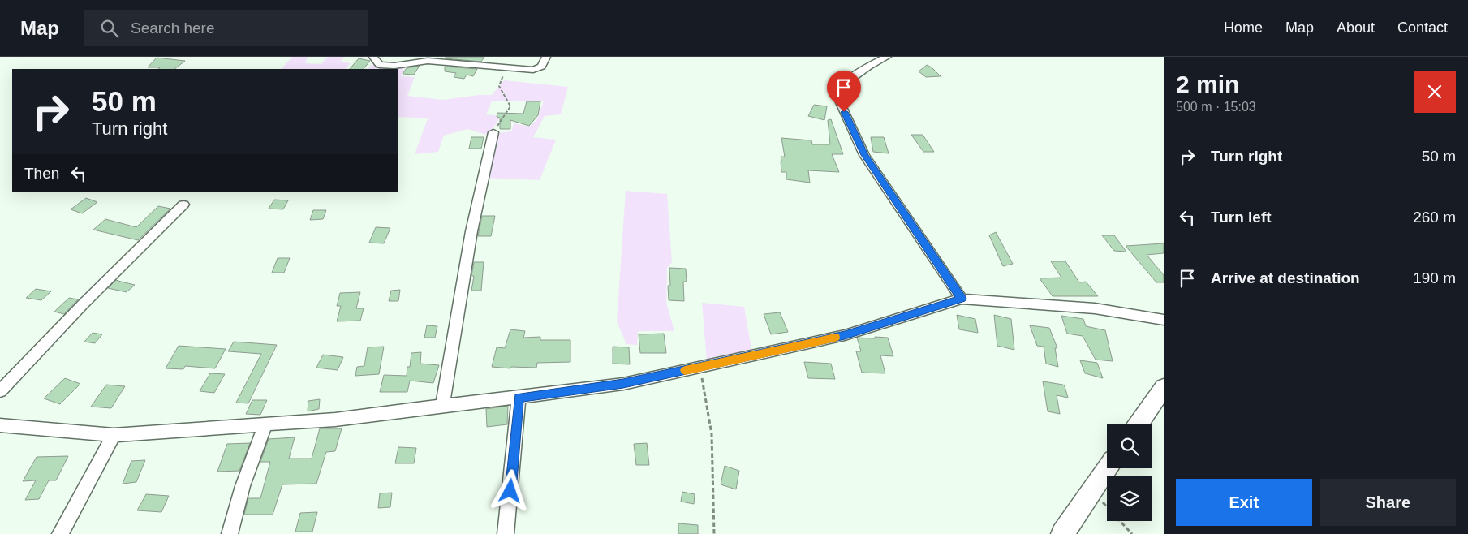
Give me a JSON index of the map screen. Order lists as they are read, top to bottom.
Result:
{
  "page": {
    "header": "Map",
    "search": "Search here",
    "nav": [
      "Home",
      "Map",
      "About",
      "Contact"
    ],
    "heading": ["2 min", "500 m · 15:03"],
    "turn": ["50 m", "Turn right"],
    "list": [
      {
        "name": "Turn right",
        "value": "50 m"
      },
      {
        "name": "Turn left",
        "value": "260 m"
      },
      {
        "name": "Arrive at destination",
        "value": "190 m"
      }
    ],
    "then": "Then",
    "buttons": ["Exit", "Share"]
  }
}
